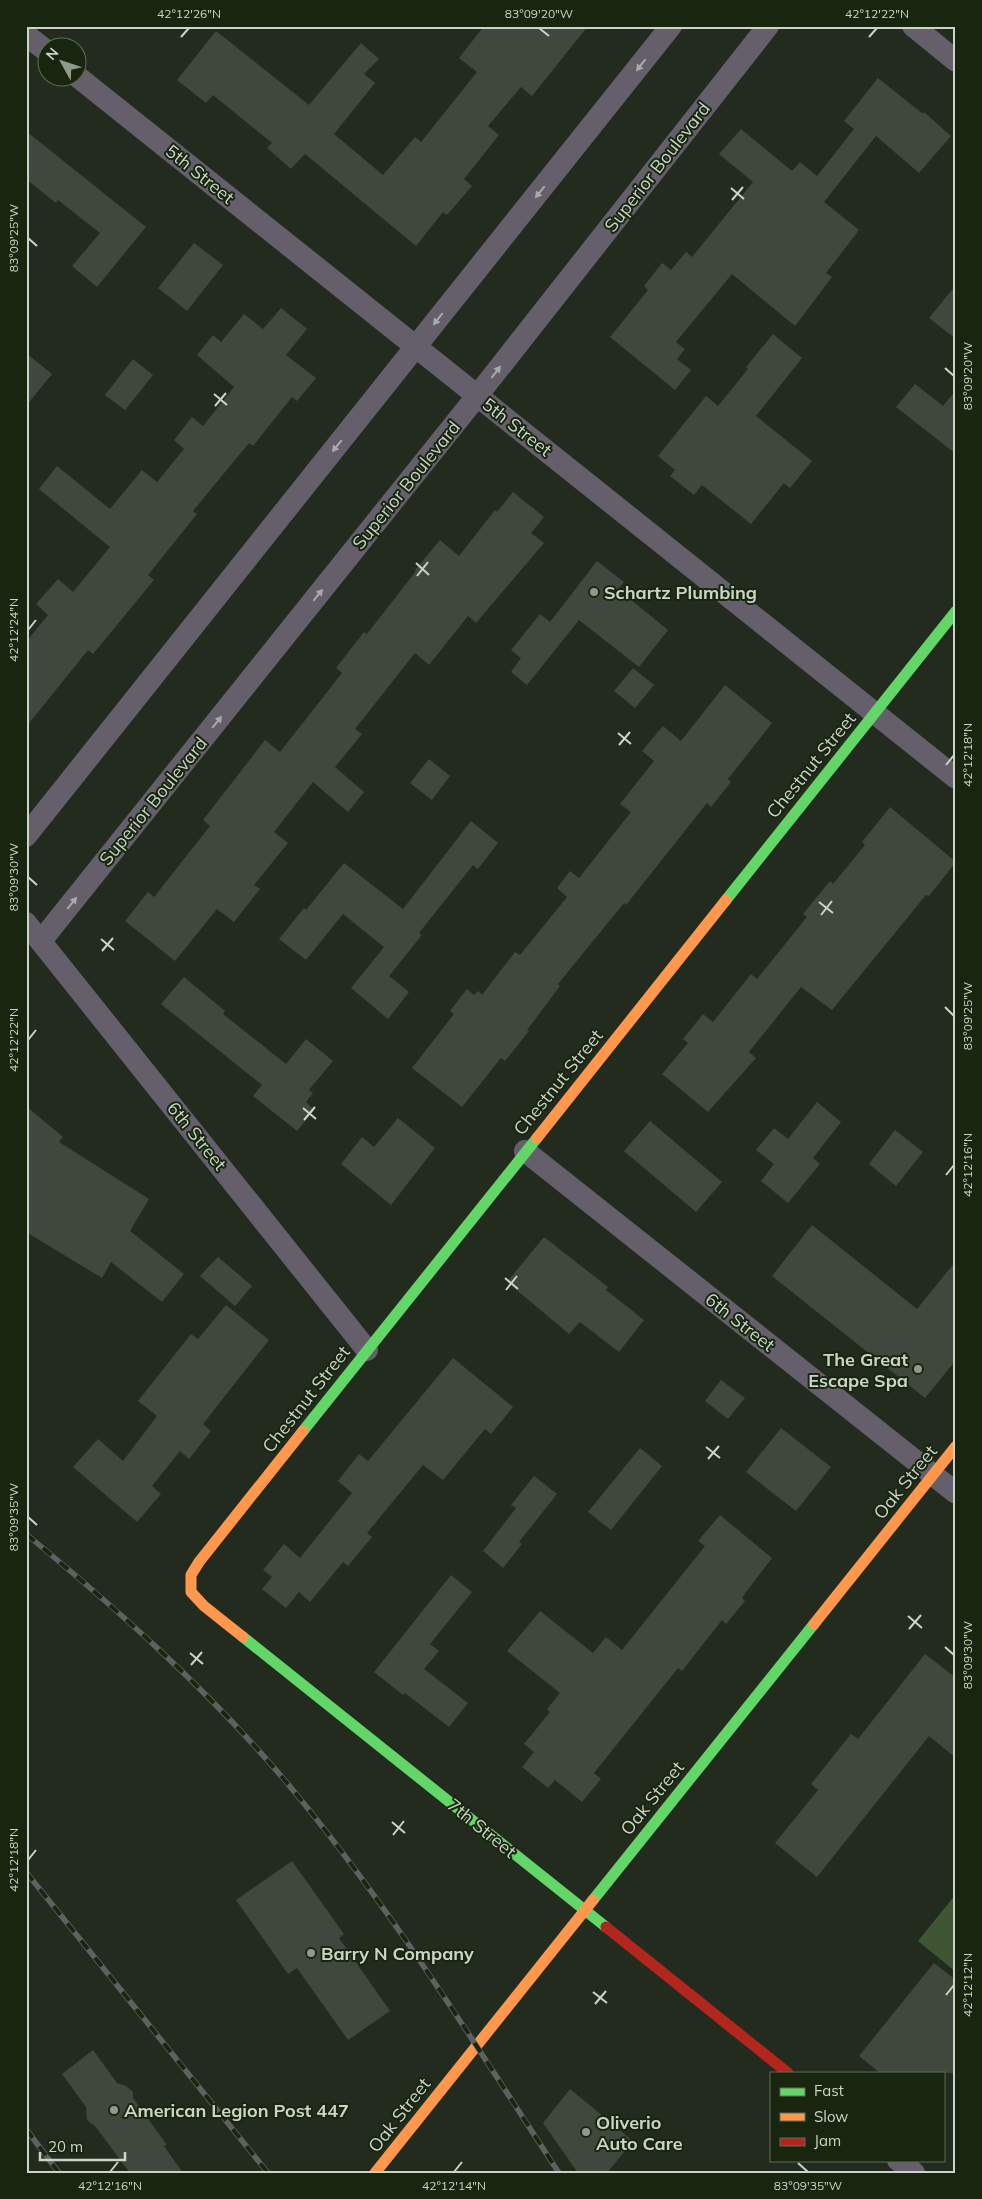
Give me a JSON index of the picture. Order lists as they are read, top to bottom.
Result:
{
  "streets": {
    "street": [
      "Superior Boulevard",
      "5th Street",
      "Chestnut Street",
      "6th Street",
      "Oak Street",
      "7th Street"
    ]
  },
  "crossings": [
    ["Superior Boulevard", "5th Street"],
    ["Superior Boulevard", "6th Street"],
    ["5th Street", "Chestnut Street"],
    ["Chestnut Street", "6th Street"],
    ["Chestnut Street", "7th Street"],
    ["6th Street", "Oak Street"],
    ["Oak Street", "7th Street"]
  ],
  "places": [
    "Schartz Plumbing",
    "The Great Escape Spa",
    "Barry N Company",
    "American Legion Post 447",
    "Oliverio Auto Care"
  ],
  "legend": ["Fast", "Slow", "Jam"],
  "scale_bar": "20 m",
  "north": "top left",
  "coordinates": [
    "42°12'26\"N",
    "83°09'20\"W",
    "42°12'22\"N",
    "83°09'25\"W",
    "42°12'24\"N",
    "42°12'18\"N",
    "83°09'30\"W",
    "42°12'16\"N",
    "83°09'35\"W",
    "42°12'12\"N",
    "42°12'14\"N"
  ]
}
